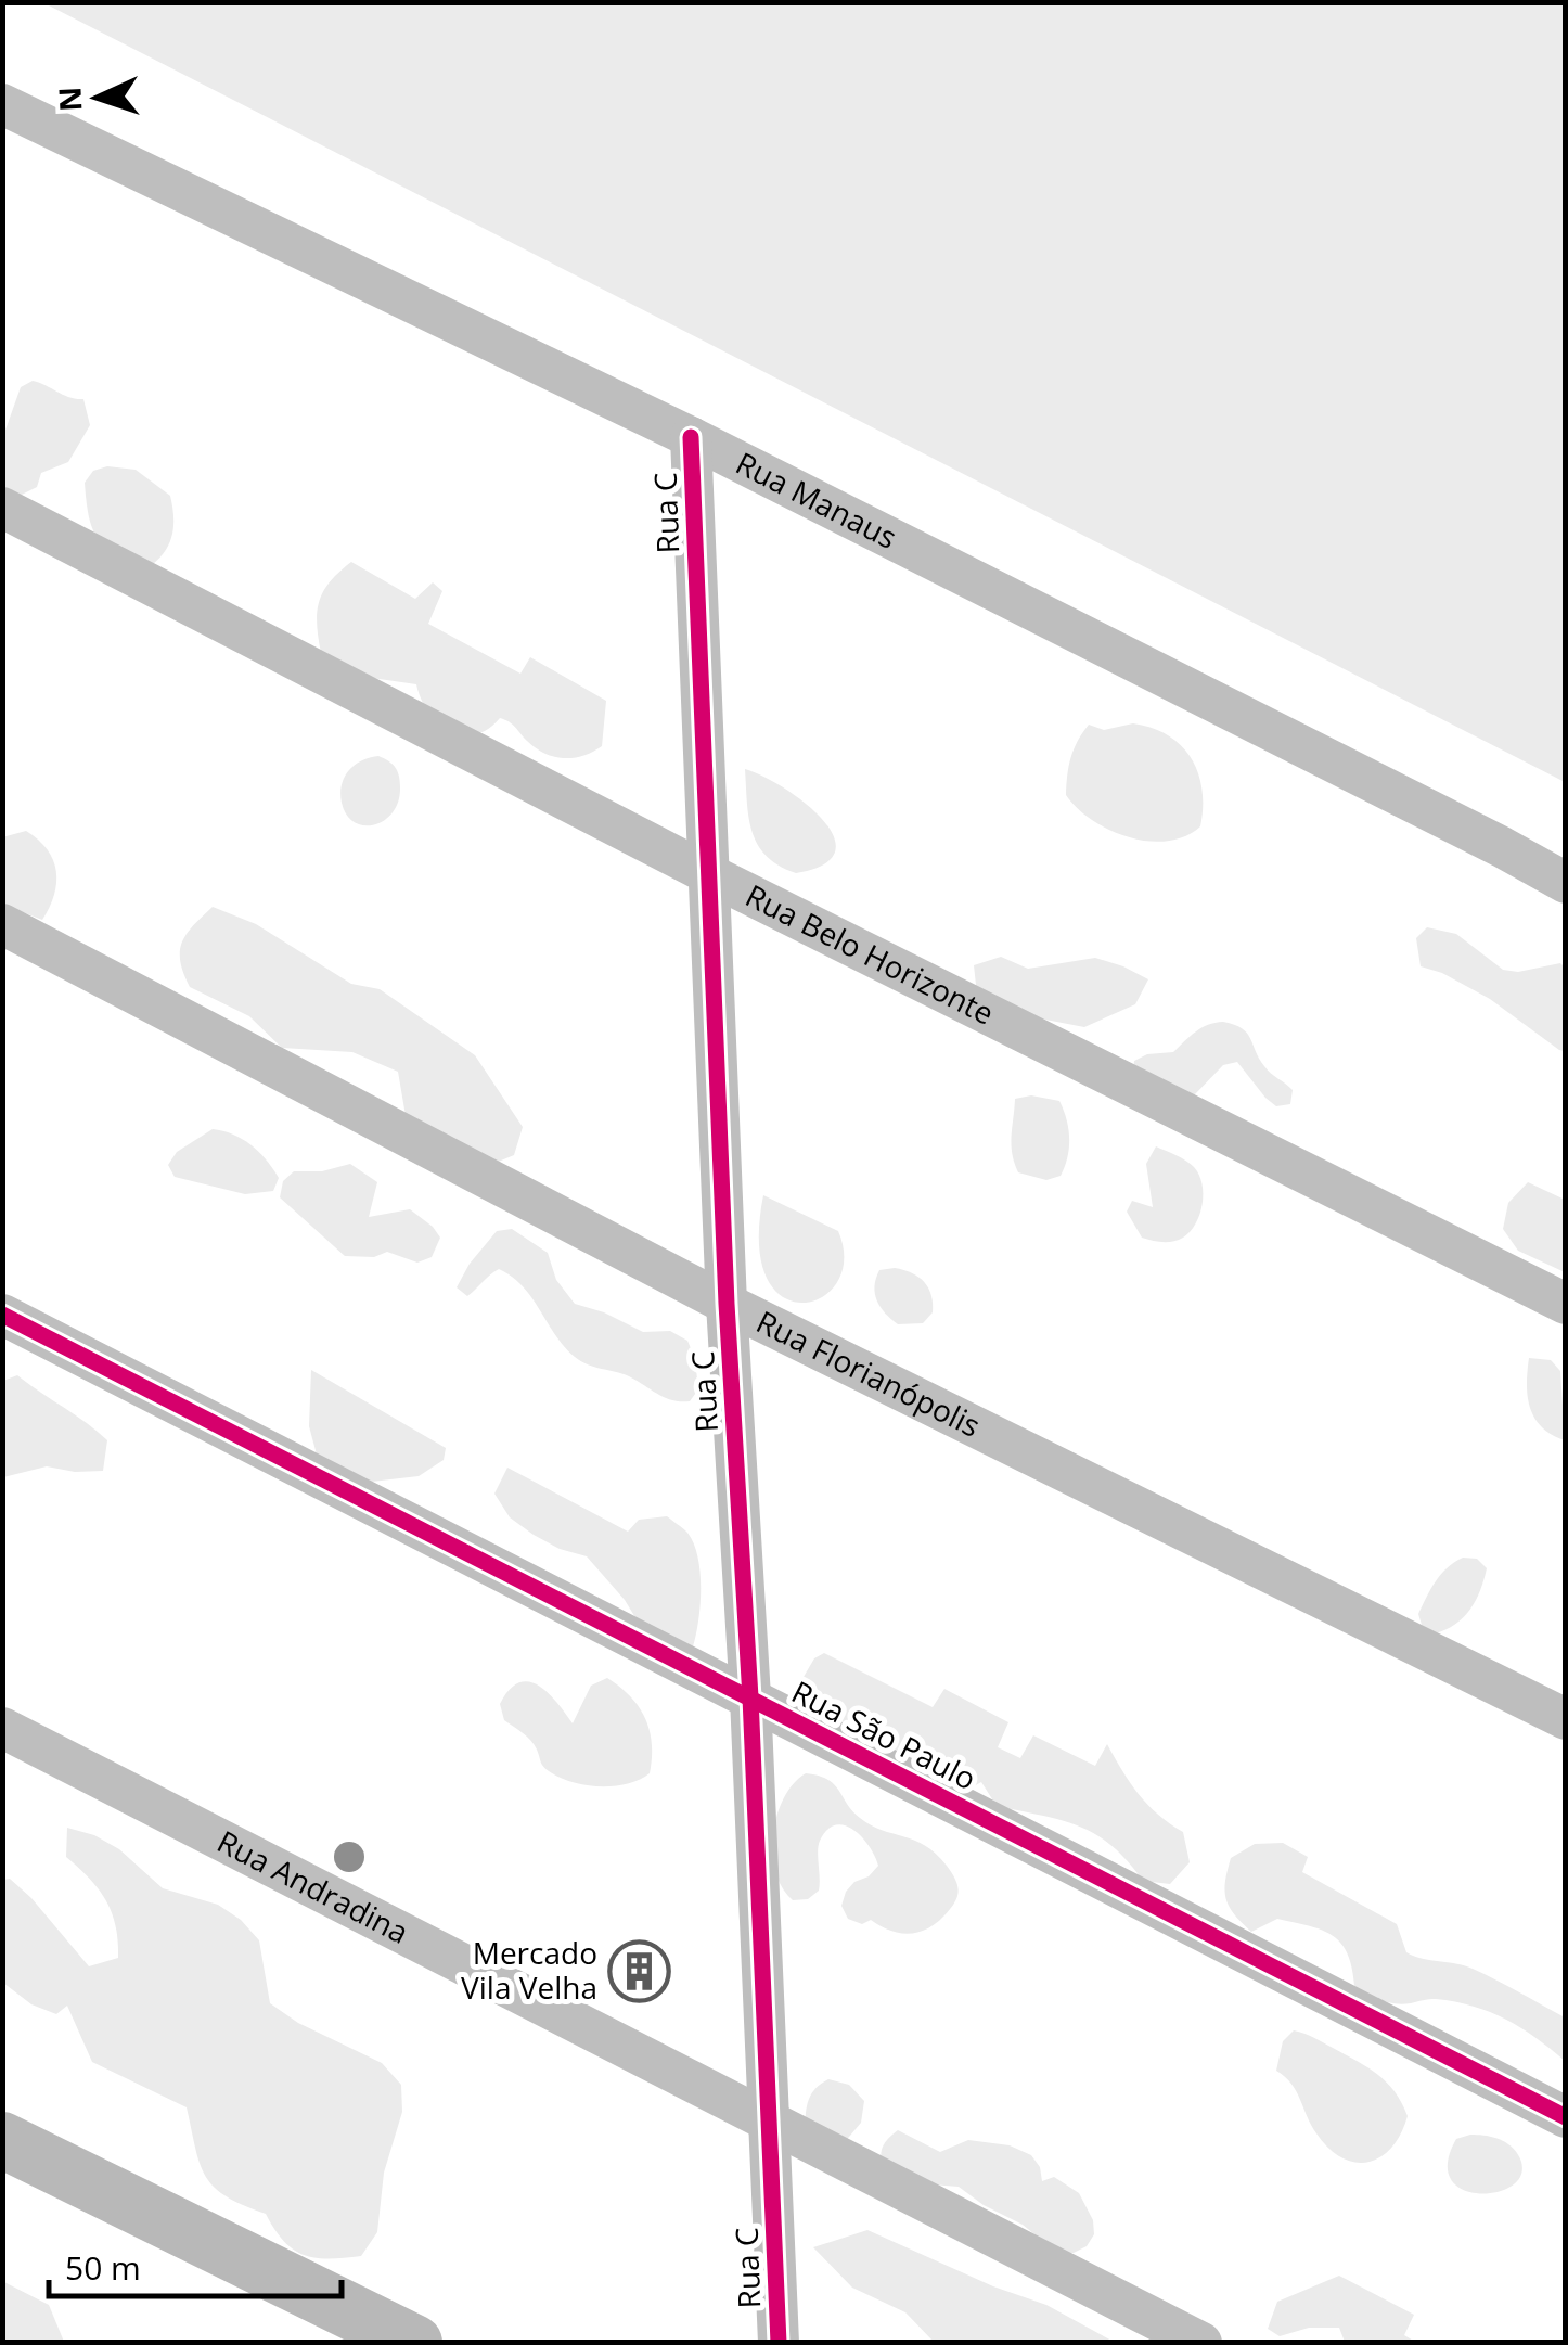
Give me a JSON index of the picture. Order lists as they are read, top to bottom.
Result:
{
  "streets": {
    "street": [
      "Rua Manaus",
      "Rua C",
      "Rua Belo Horizonte",
      "Rua Florianópolis",
      "Rua São Paulo",
      "Rua Andradina"
    ]
  },
  "crossings": [
    ["Rua Manaus", "Rua C"],
    ["Rua C", "Rua Belo Horizonte"],
    ["Rua C", "Rua Florianópolis"],
    ["Rua C", "Rua São Paulo"],
    ["Rua C", "Rua Andradina"]
  ],
  "places": {
    "building": ["Mercado Vila Velha"]
  },
  "scale_bar": "50 m",
  "north": "left"
}
